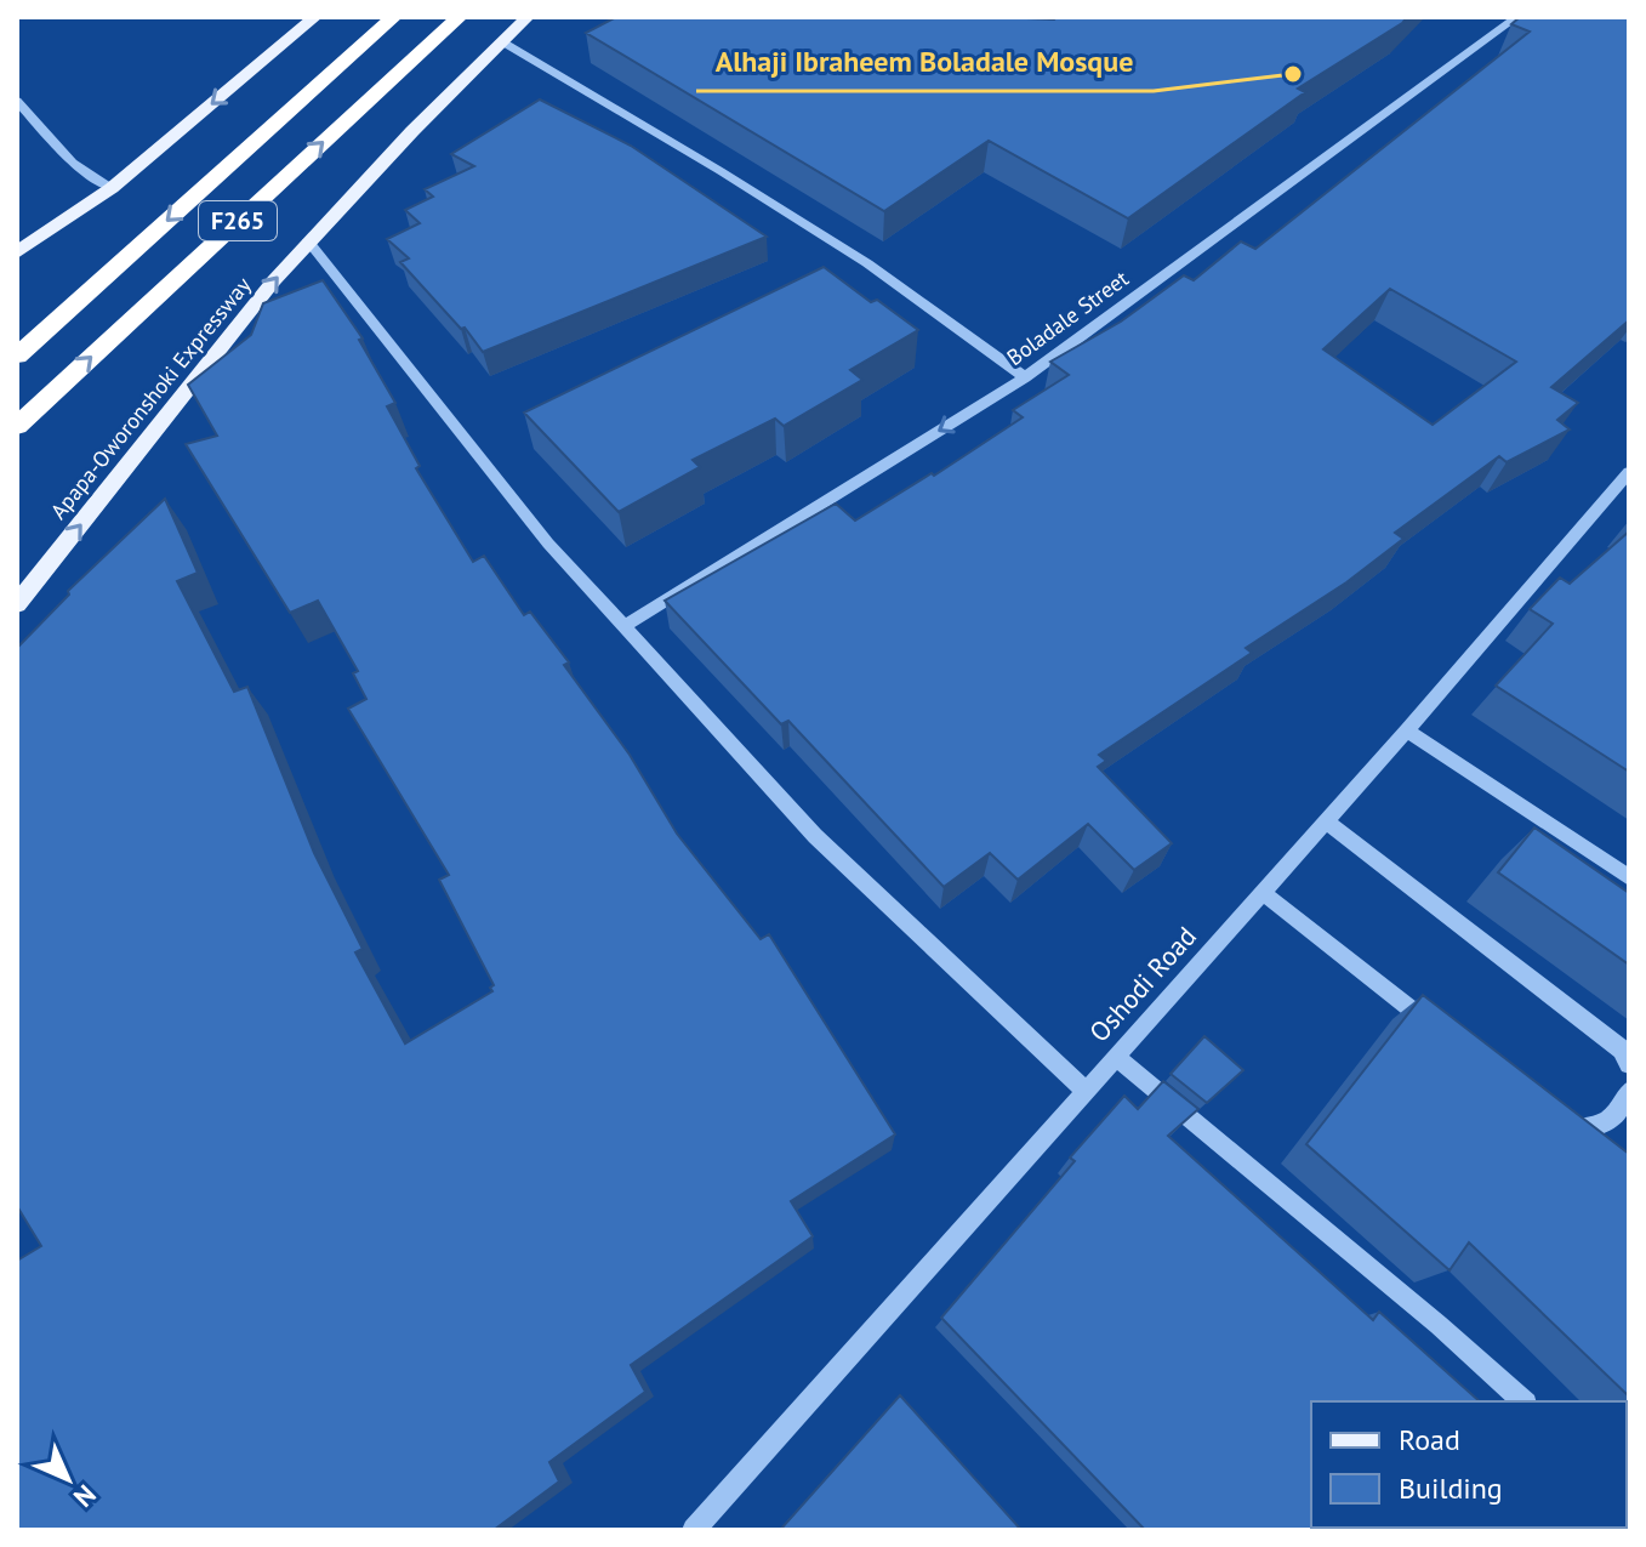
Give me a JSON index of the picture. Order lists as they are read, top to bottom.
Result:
{
  "streets": {
    "highway": ["F265", "Apapa-Oworonshoki Expressway"],
    "street": ["Boladale Street", "Oshodi Road"]
  },
  "one_way": ["Boladale Street"],
  "places": ["Alhaji Ibraheem Boladale Mosque"],
  "legend": ["Road", "Building"],
  "north": "bottom right"
}
